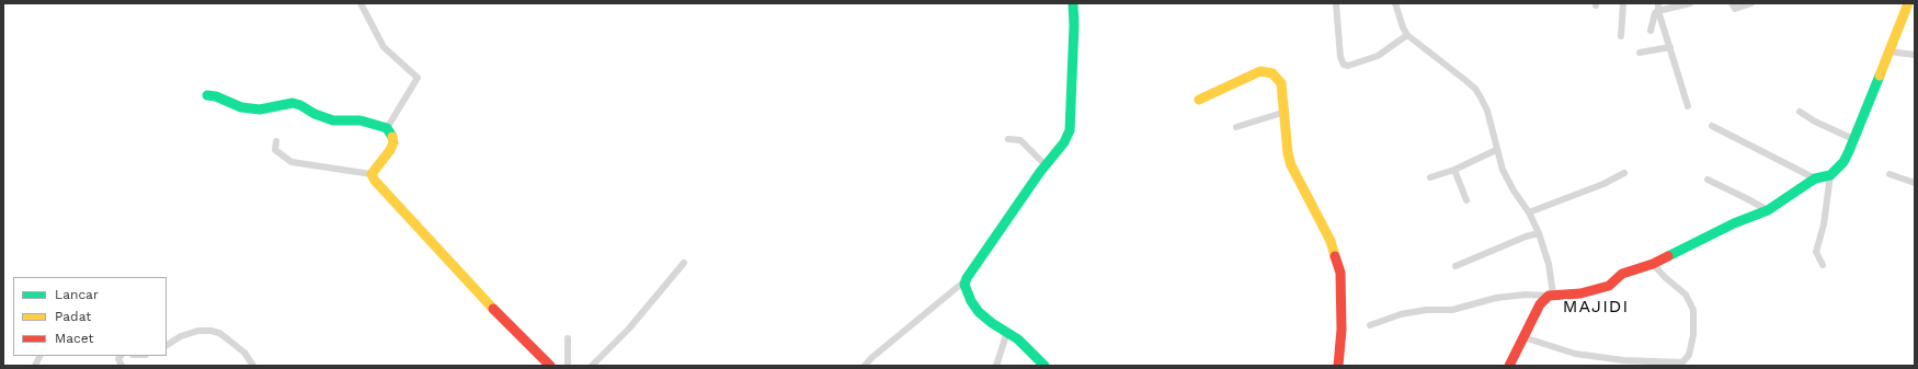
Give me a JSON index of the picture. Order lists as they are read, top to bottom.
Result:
{
  "districts": ["MAJIDI"],
  "legend": ["Lancar", "Padat", "Macet"]
}
